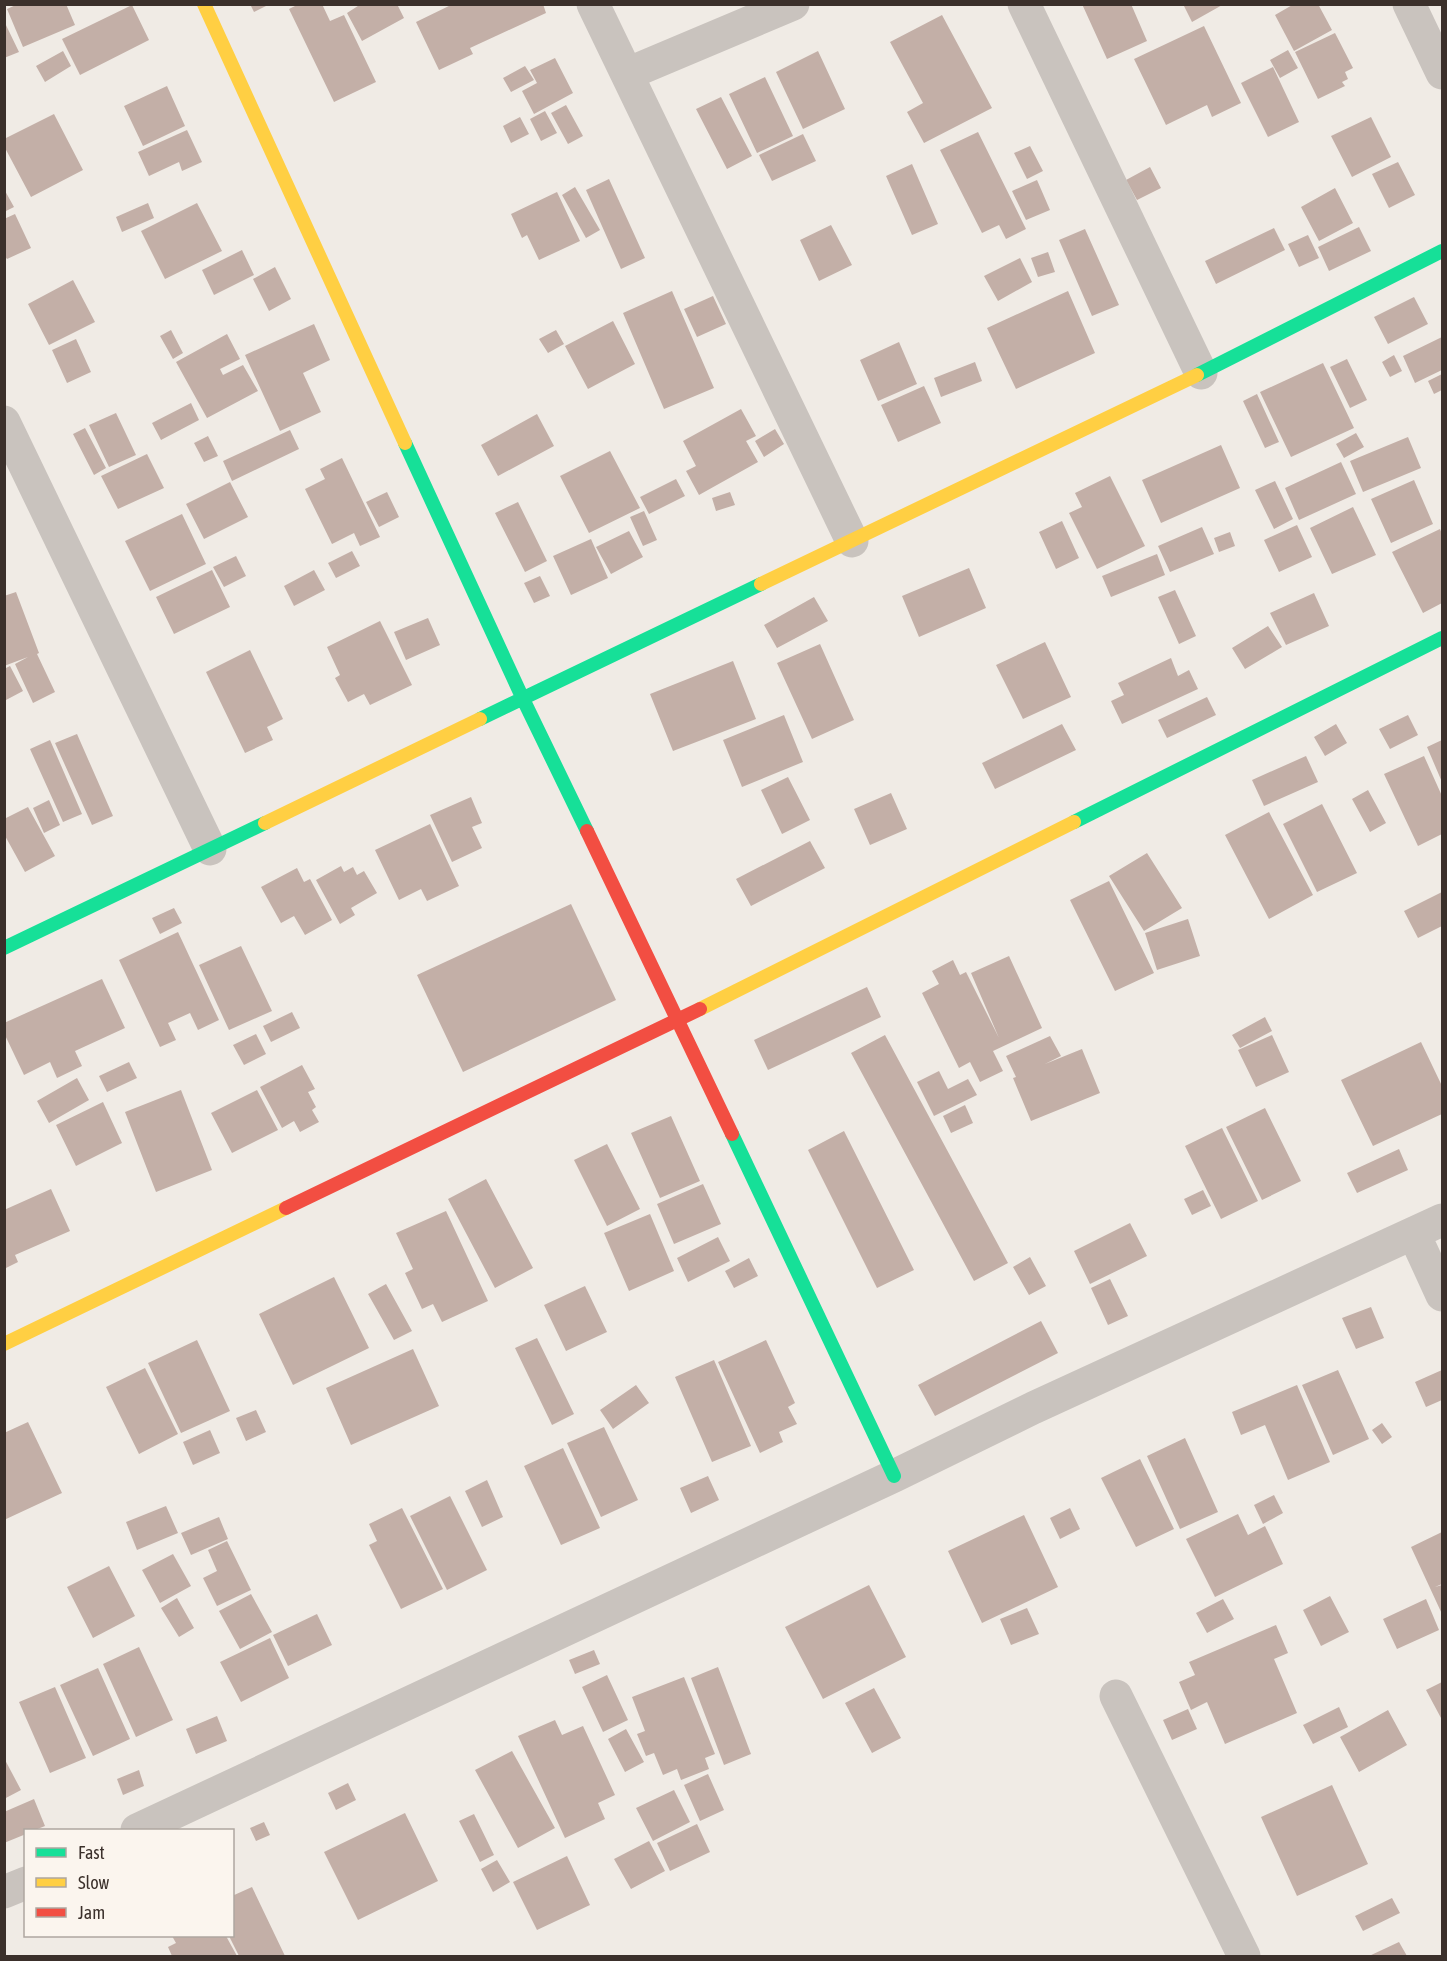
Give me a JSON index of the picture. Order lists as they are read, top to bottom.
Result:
{
  "legend": ["Fast", "Slow", "Jam"]
}
